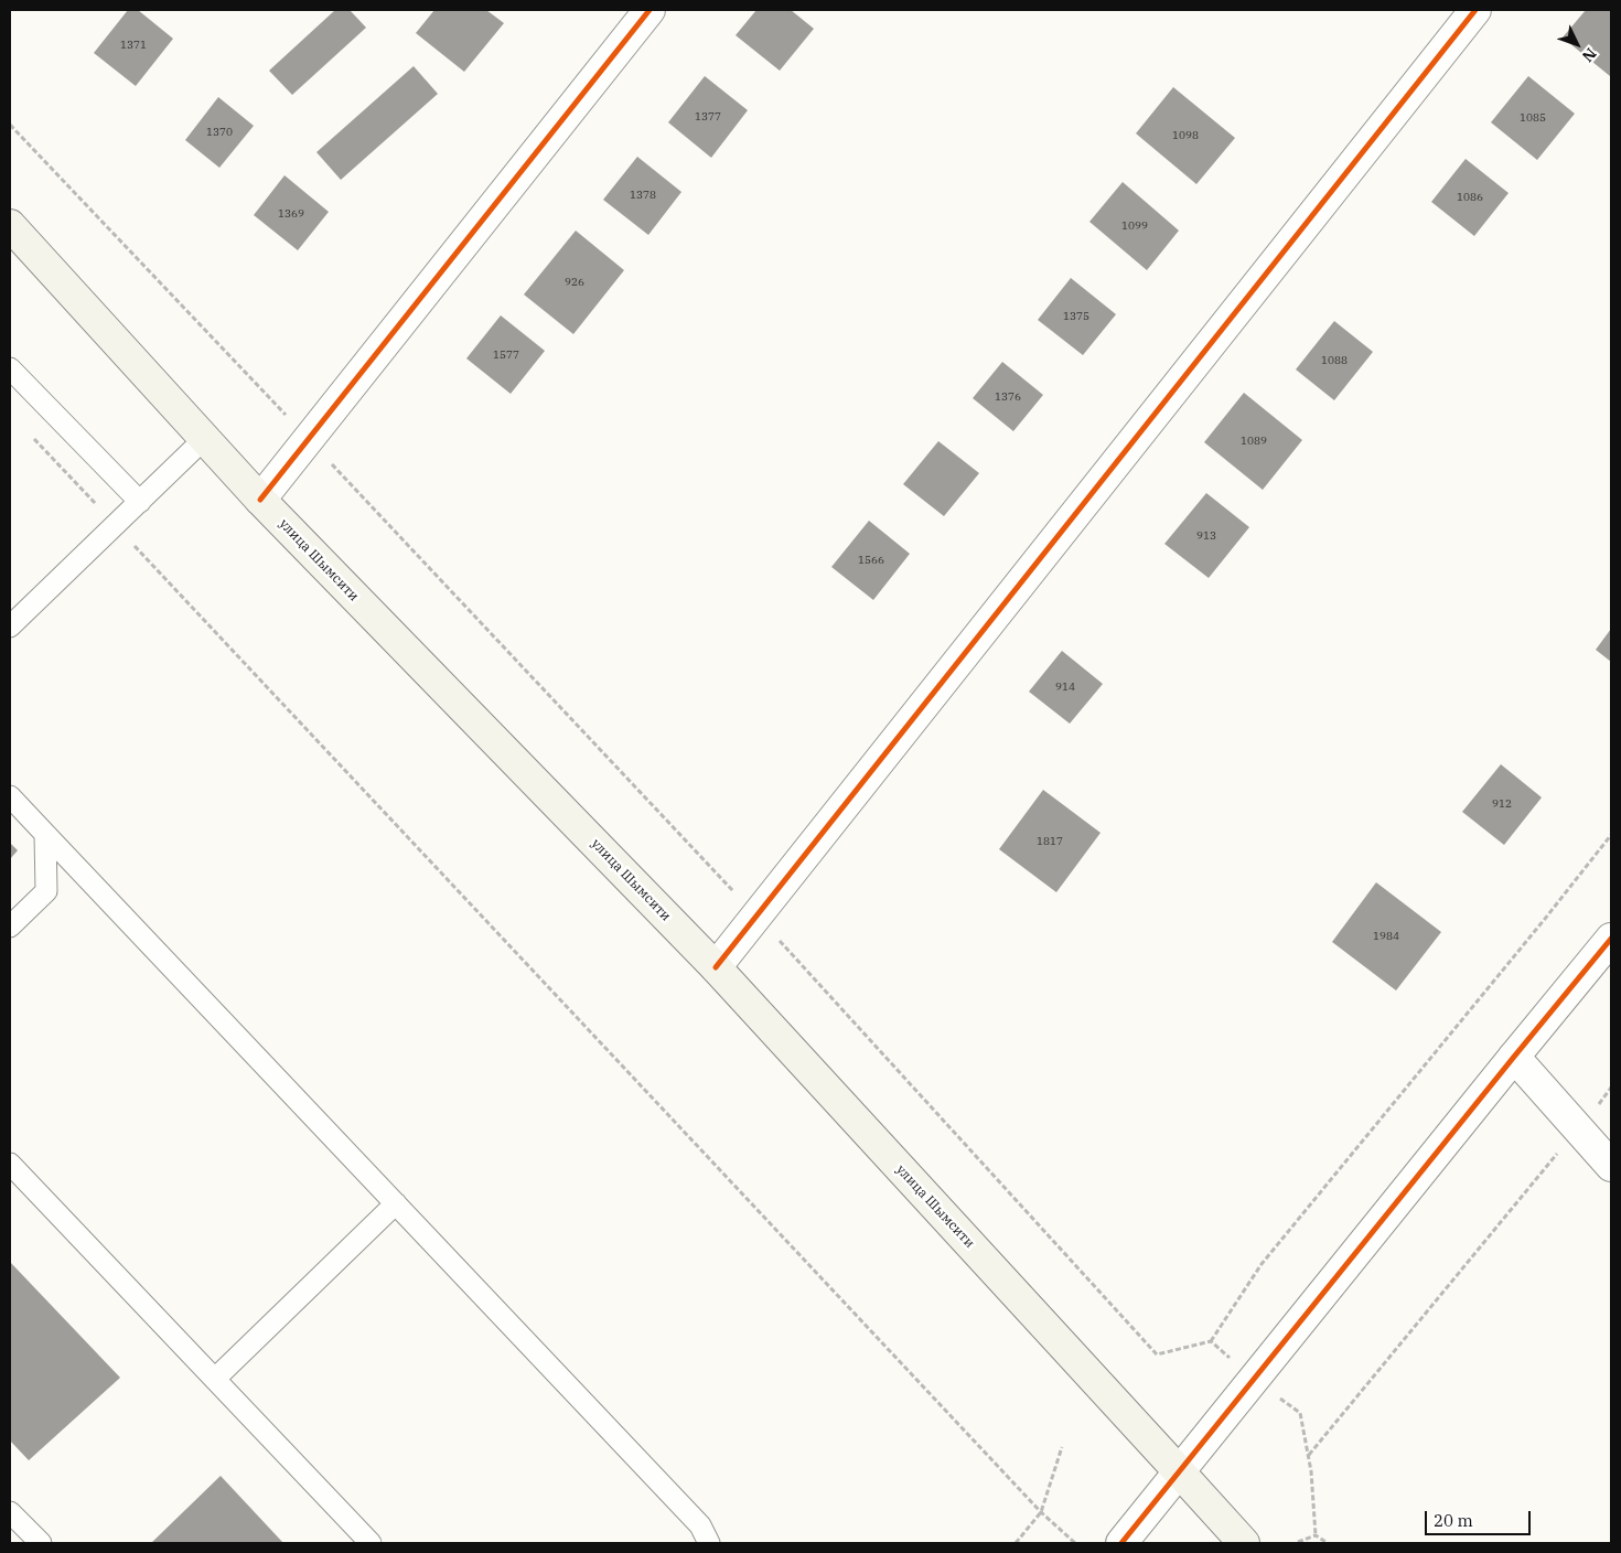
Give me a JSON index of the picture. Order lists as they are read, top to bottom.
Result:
{
  "streets": {
    "main road": ["улица Шымсити"]
  },
  "house_numbers": [
    "1371",
    "1377",
    "1085",
    "1370",
    "1098",
    "1378",
    "1086",
    "1369",
    "1099",
    "926",
    "1375",
    "1577",
    "1088",
    "1376",
    "1089",
    "913",
    "1566",
    "914",
    "912",
    "1817",
    "1984"
  ],
  "scale_bar": "20 m",
  "north": "bottom right"
}
